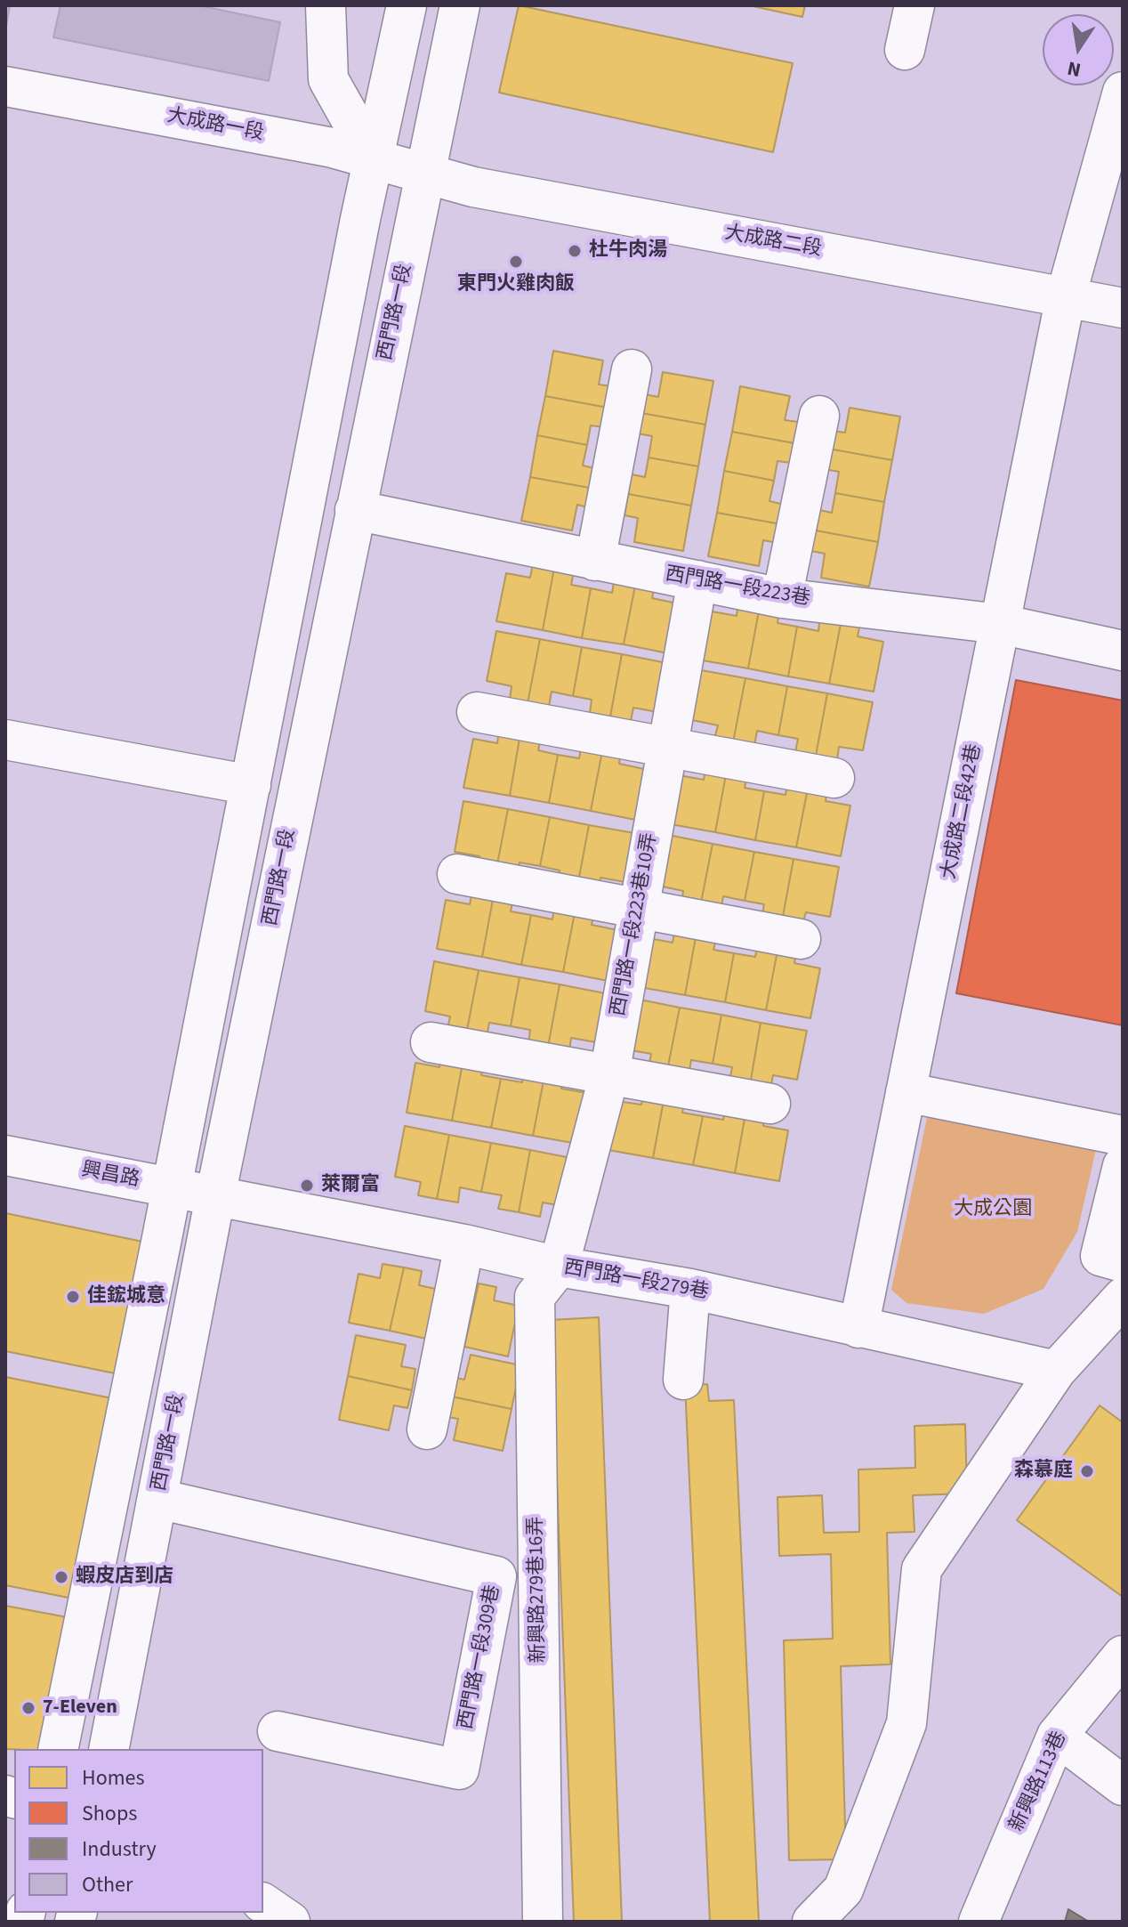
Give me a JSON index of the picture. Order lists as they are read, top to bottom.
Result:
{
  "streets": {
    "street": [
      "大成路一段",
      "大成路二段",
      "西門路一段",
      "西門路一段223巷",
      "大成路二段42巷",
      "西門路一段223巷10弄",
      "興昌路",
      "西門路一段279巷",
      "新興路279巷16弄",
      "西門路一段309巷",
      "新興路113巷"
    ]
  },
  "crossings": [
    ["大成路一段", "大成路二段"],
    ["大成路一段", "西門路一段"],
    ["大成路二段", "西門路一段"],
    ["大成路二段", "大成路二段42巷"],
    ["西門路一段", "西門路一段223巷"],
    ["西門路一段", "興昌路"],
    ["西門路一段", "西門路一段279巷"],
    ["西門路一段", "西門路一段309巷"],
    ["西門路一段223巷", "大成路二段42巷"],
    ["西門路一段223巷", "西門路一段223巷10弄"],
    ["大成路二段42巷", "西門路一段279巷"],
    ["西門路一段223巷10弄", "西門路一段279巷"],
    ["西門路一段223巷10弄", "新興路279巷16弄"],
    ["興昌路", "西門路一段279巷"],
    ["西門路一段279巷", "新興路279巷16弄"]
  ],
  "parks": ["大成公園"],
  "places": [
    "杜牛肉湯",
    "東門火雞肉飯",
    "萊爾富",
    "佳鋐城意",
    "森慕庭",
    "蝦皮店到店",
    "7-Eleven"
  ],
  "legend": [
    "Homes",
    "Shops",
    "Industry",
    "Other"
  ],
  "north": "bottom"
}
